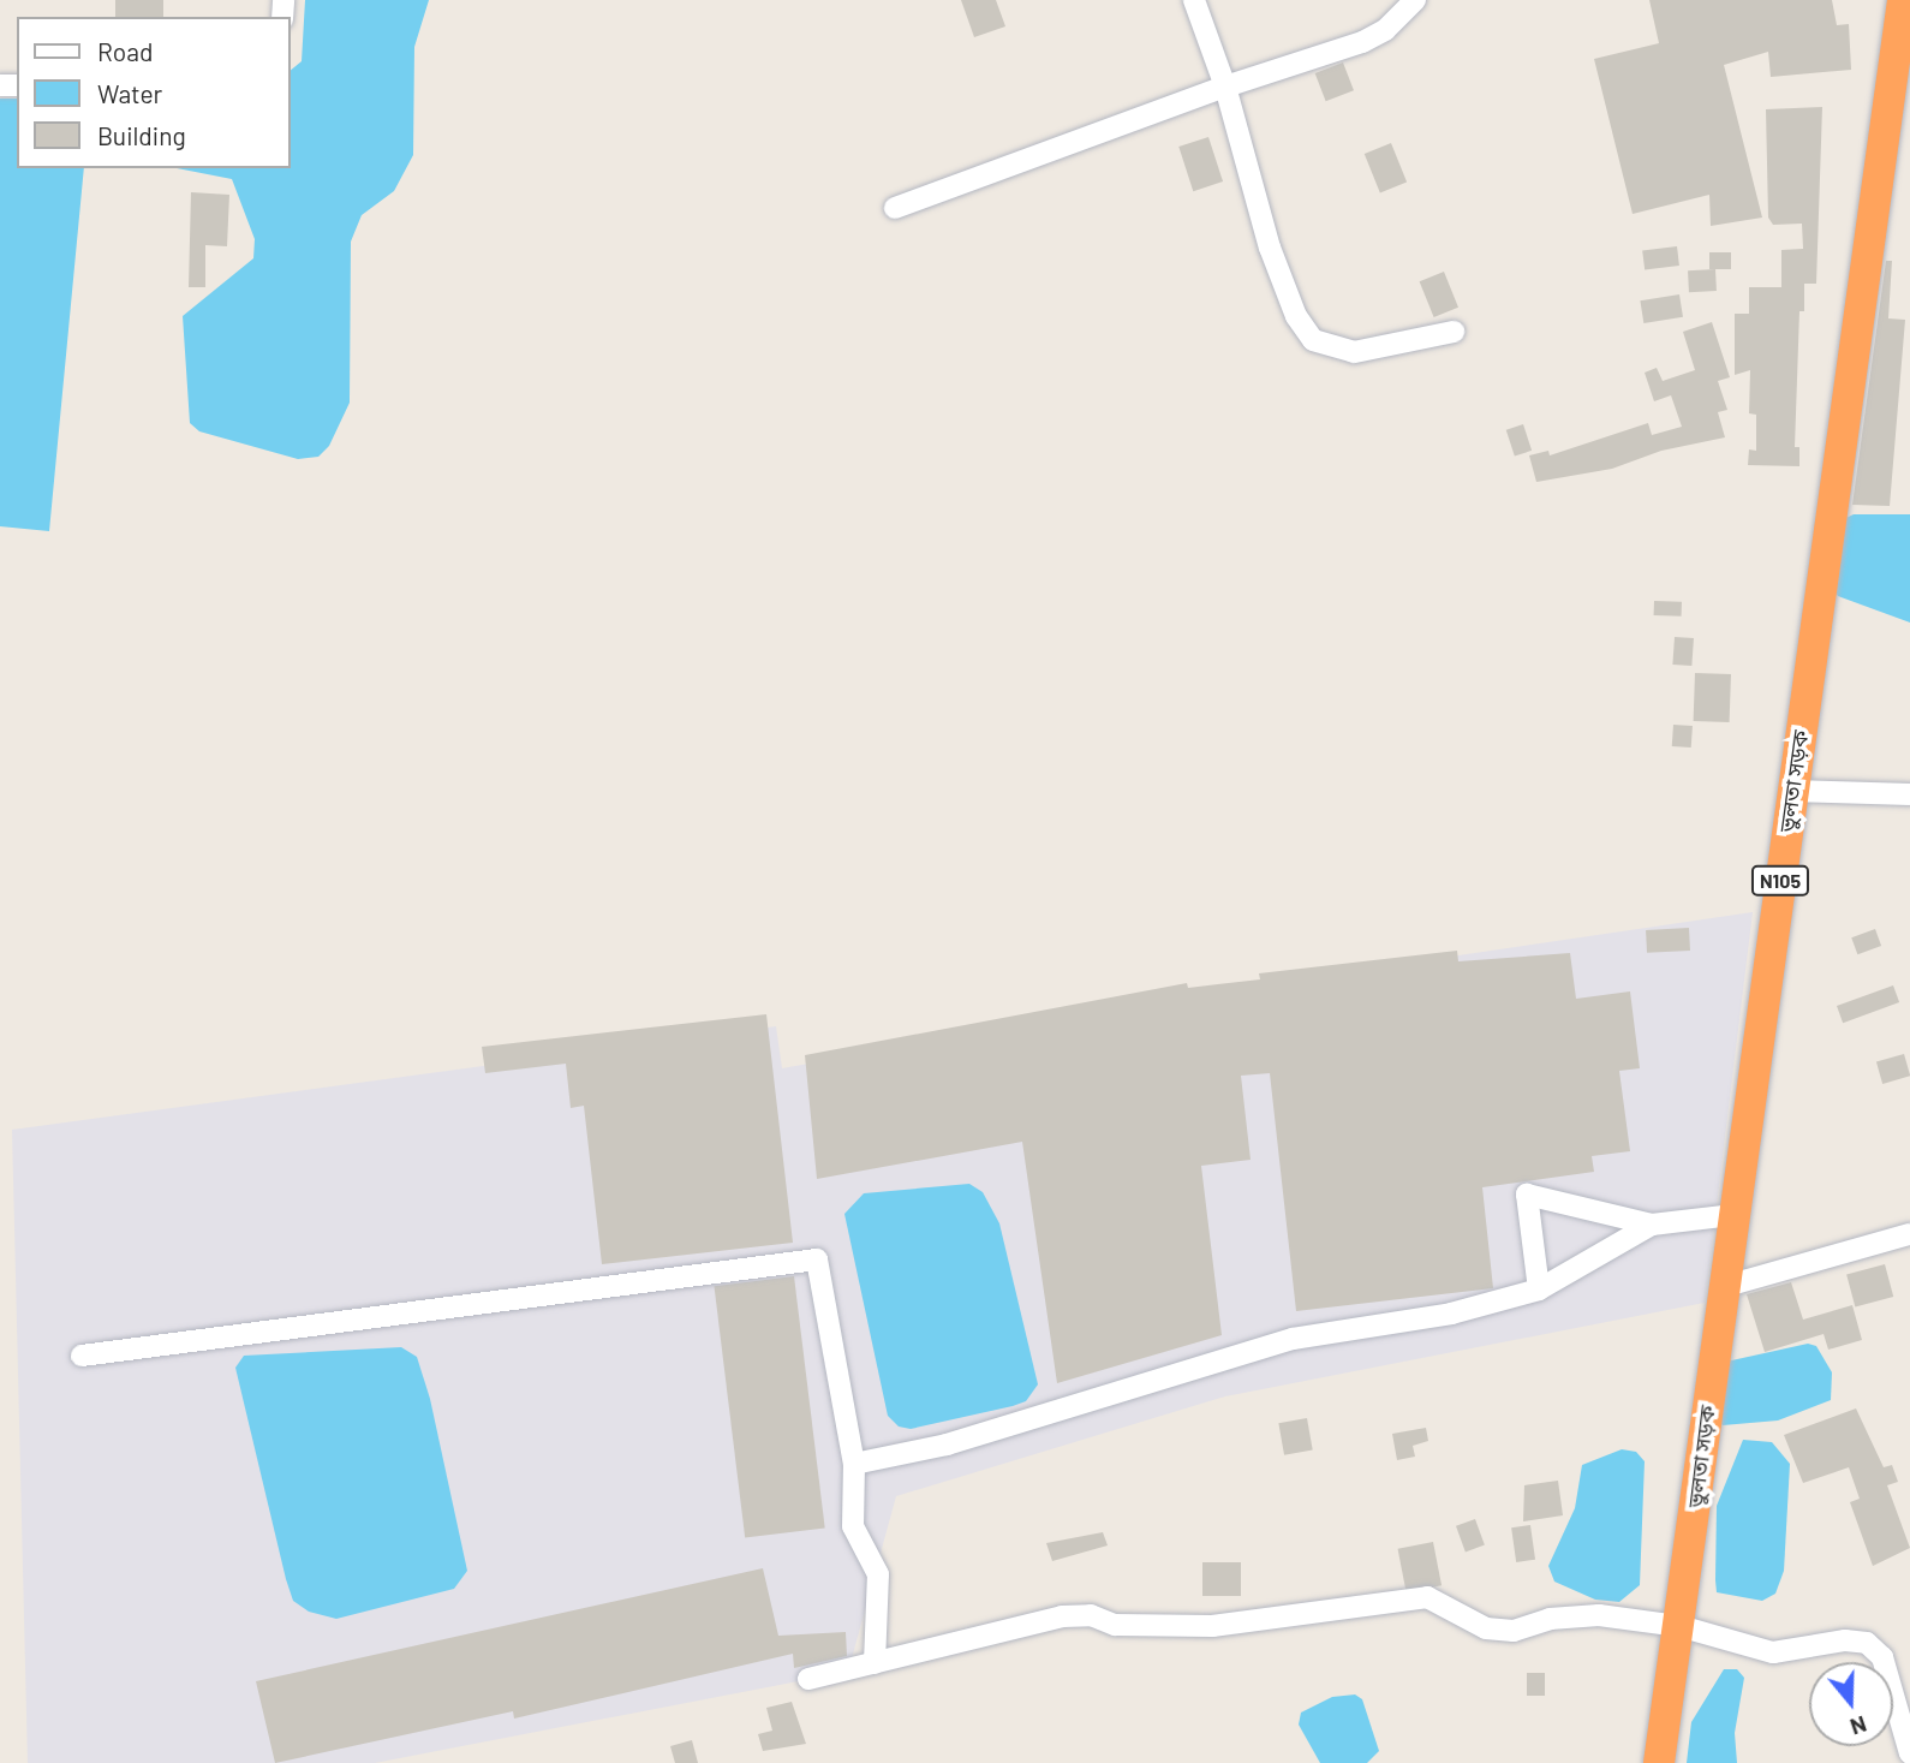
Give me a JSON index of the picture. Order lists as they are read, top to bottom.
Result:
{
  "streets": {
    "highway": ["ভুলতা সড়ক", "N105"]
  },
  "legend": ["Road", "Water", "Building"],
  "north": "bottom"
}
